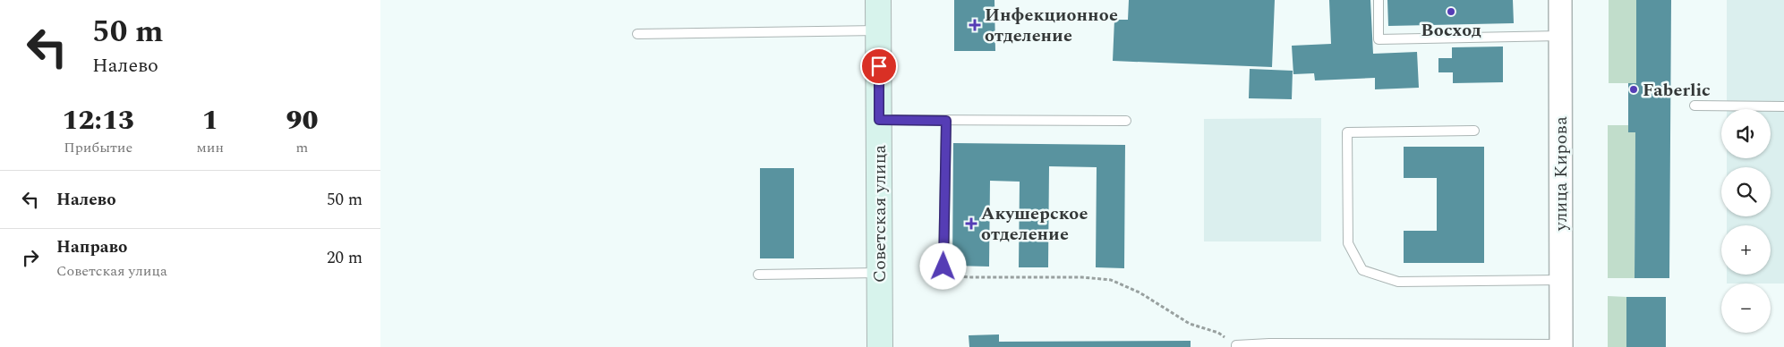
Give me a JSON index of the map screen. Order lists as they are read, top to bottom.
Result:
{
  "streets": {
    "main road": ["Советская улица"],
    "street": ["улица Кирова"]
  },
  "places": {
    "other": ["Восход", "Faberlic"],
    "health": ["Инфекционное отделение", "Акушерское отделение"]
  },
  "page": {
    "turn": ["50 m", "Налево"],
    "eta": [
      "12:13",
      "Прибытие",
      "1",
      "мин",
      "90",
      "m"
    ],
    "map_buttons": ["+", "−"],
    "list": [
      {
        "name": "Налево",
        "value": "50 m"
      },
      {
        "name": "Направо",
        "note": "Советская улица",
        "value": "20 m"
      }
    ]
  }
}
